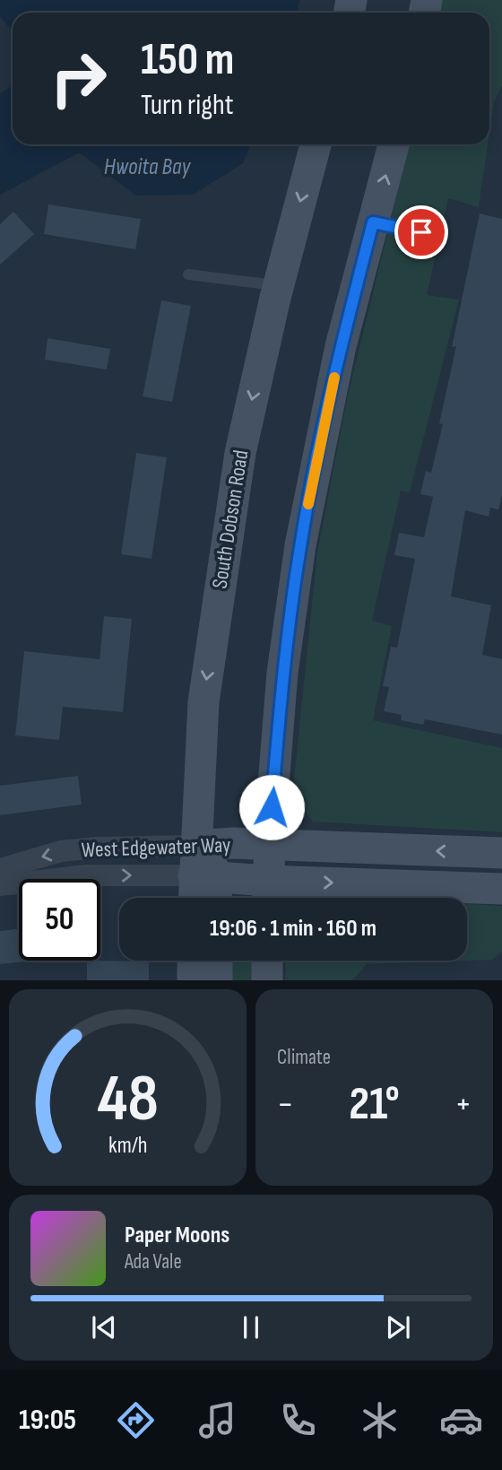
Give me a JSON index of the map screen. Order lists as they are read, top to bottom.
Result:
{
  "streets": {
    "main road": ["South Dobson Road", "West Edgewater Way"]
  },
  "crossings": [
    ["South Dobson Road", "West Edgewater Way"]
  ],
  "water": ["Hwoita Bay"],
  "page": {
    "turn": ["150 m", "Turn right"],
    "limit": "50",
    "trip": "19:06 · 1 min · 160 m",
    "tile": "Climate",
    "heat": ["−", "21°", "+"],
    "song": ["Paper Moons", "Ada Vale"],
    "tabs": "19:05",
    "gauge": ["48", "km/h"]
  }
}
